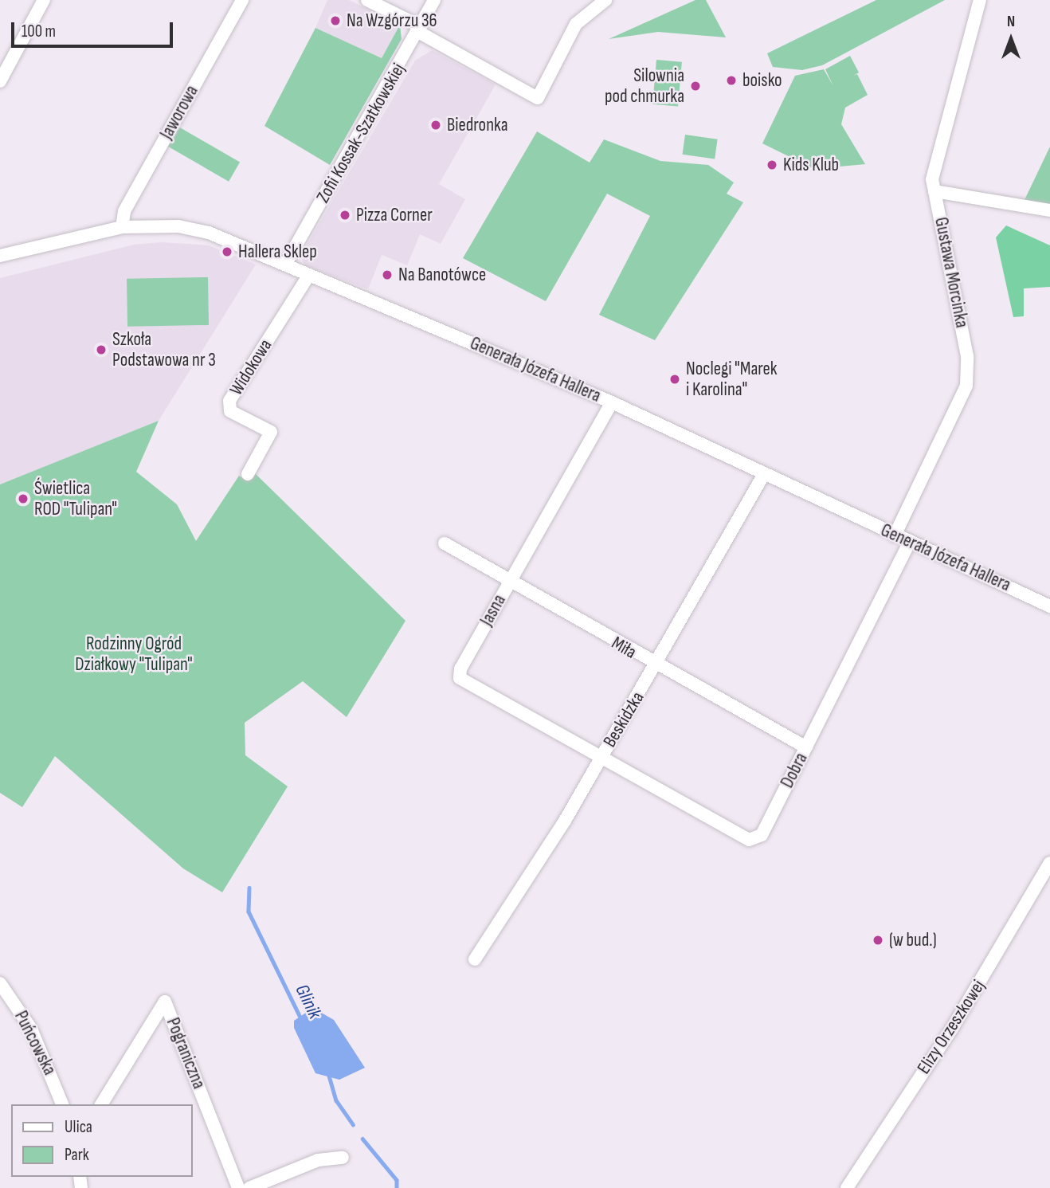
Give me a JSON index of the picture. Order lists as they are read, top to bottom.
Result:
{
  "streets": {
    "street": [
      "Jaworowa",
      "Zofii Kossak-Szatkowskiej",
      "Gustawa Morcinka",
      "Widokowa",
      "Generała Józefa Hallera",
      "Jasna",
      "Miła",
      "Beskidzka",
      "Dobra",
      "Elizy Orzeszkowej",
      "Puńcowska",
      "Pograniczna"
    ]
  },
  "crossings": [
    ["Jaworowa", "Generała Józefa Hallera"],
    ["Zofii Kossak-Szatkowskiej", "Generała Józefa Hallera"],
    ["Gustawa Morcinka", "Generała Józefa Hallera"],
    ["Widokowa", "Generała Józefa Hallera"],
    ["Generała Józefa Hallera", "Jasna"],
    ["Generała Józefa Hallera", "Beskidzka"],
    ["Generała Józefa Hallera", "Dobra"],
    ["Jasna", "Miła"],
    ["Jasna", "Beskidzka"],
    ["Jasna", "Dobra"],
    ["Miła", "Beskidzka"],
    ["Miła", "Dobra"],
    ["Beskidzka", "Dobra"]
  ],
  "water": ["Glinik"],
  "parks": ["Rodzinny Ogród Działkowy \"Tulipan\""],
  "places": [
    "Na Wzgórzu 36",
    "boisko",
    "Silownia pod chmurka",
    "Biedronka",
    "Kids Klub",
    "Pizza Corner",
    "Hallera Sklep",
    "Na Banotówce",
    "Szkoła Podstawowa nr 3",
    "Noclegi \"Marek i Karolina\"",
    "Świetlica ROD \"Tulipan\"",
    "(w bud.)"
  ],
  "legend": ["Ulica", "Park"],
  "scale_bar": "100 m",
  "north": "top"
}
